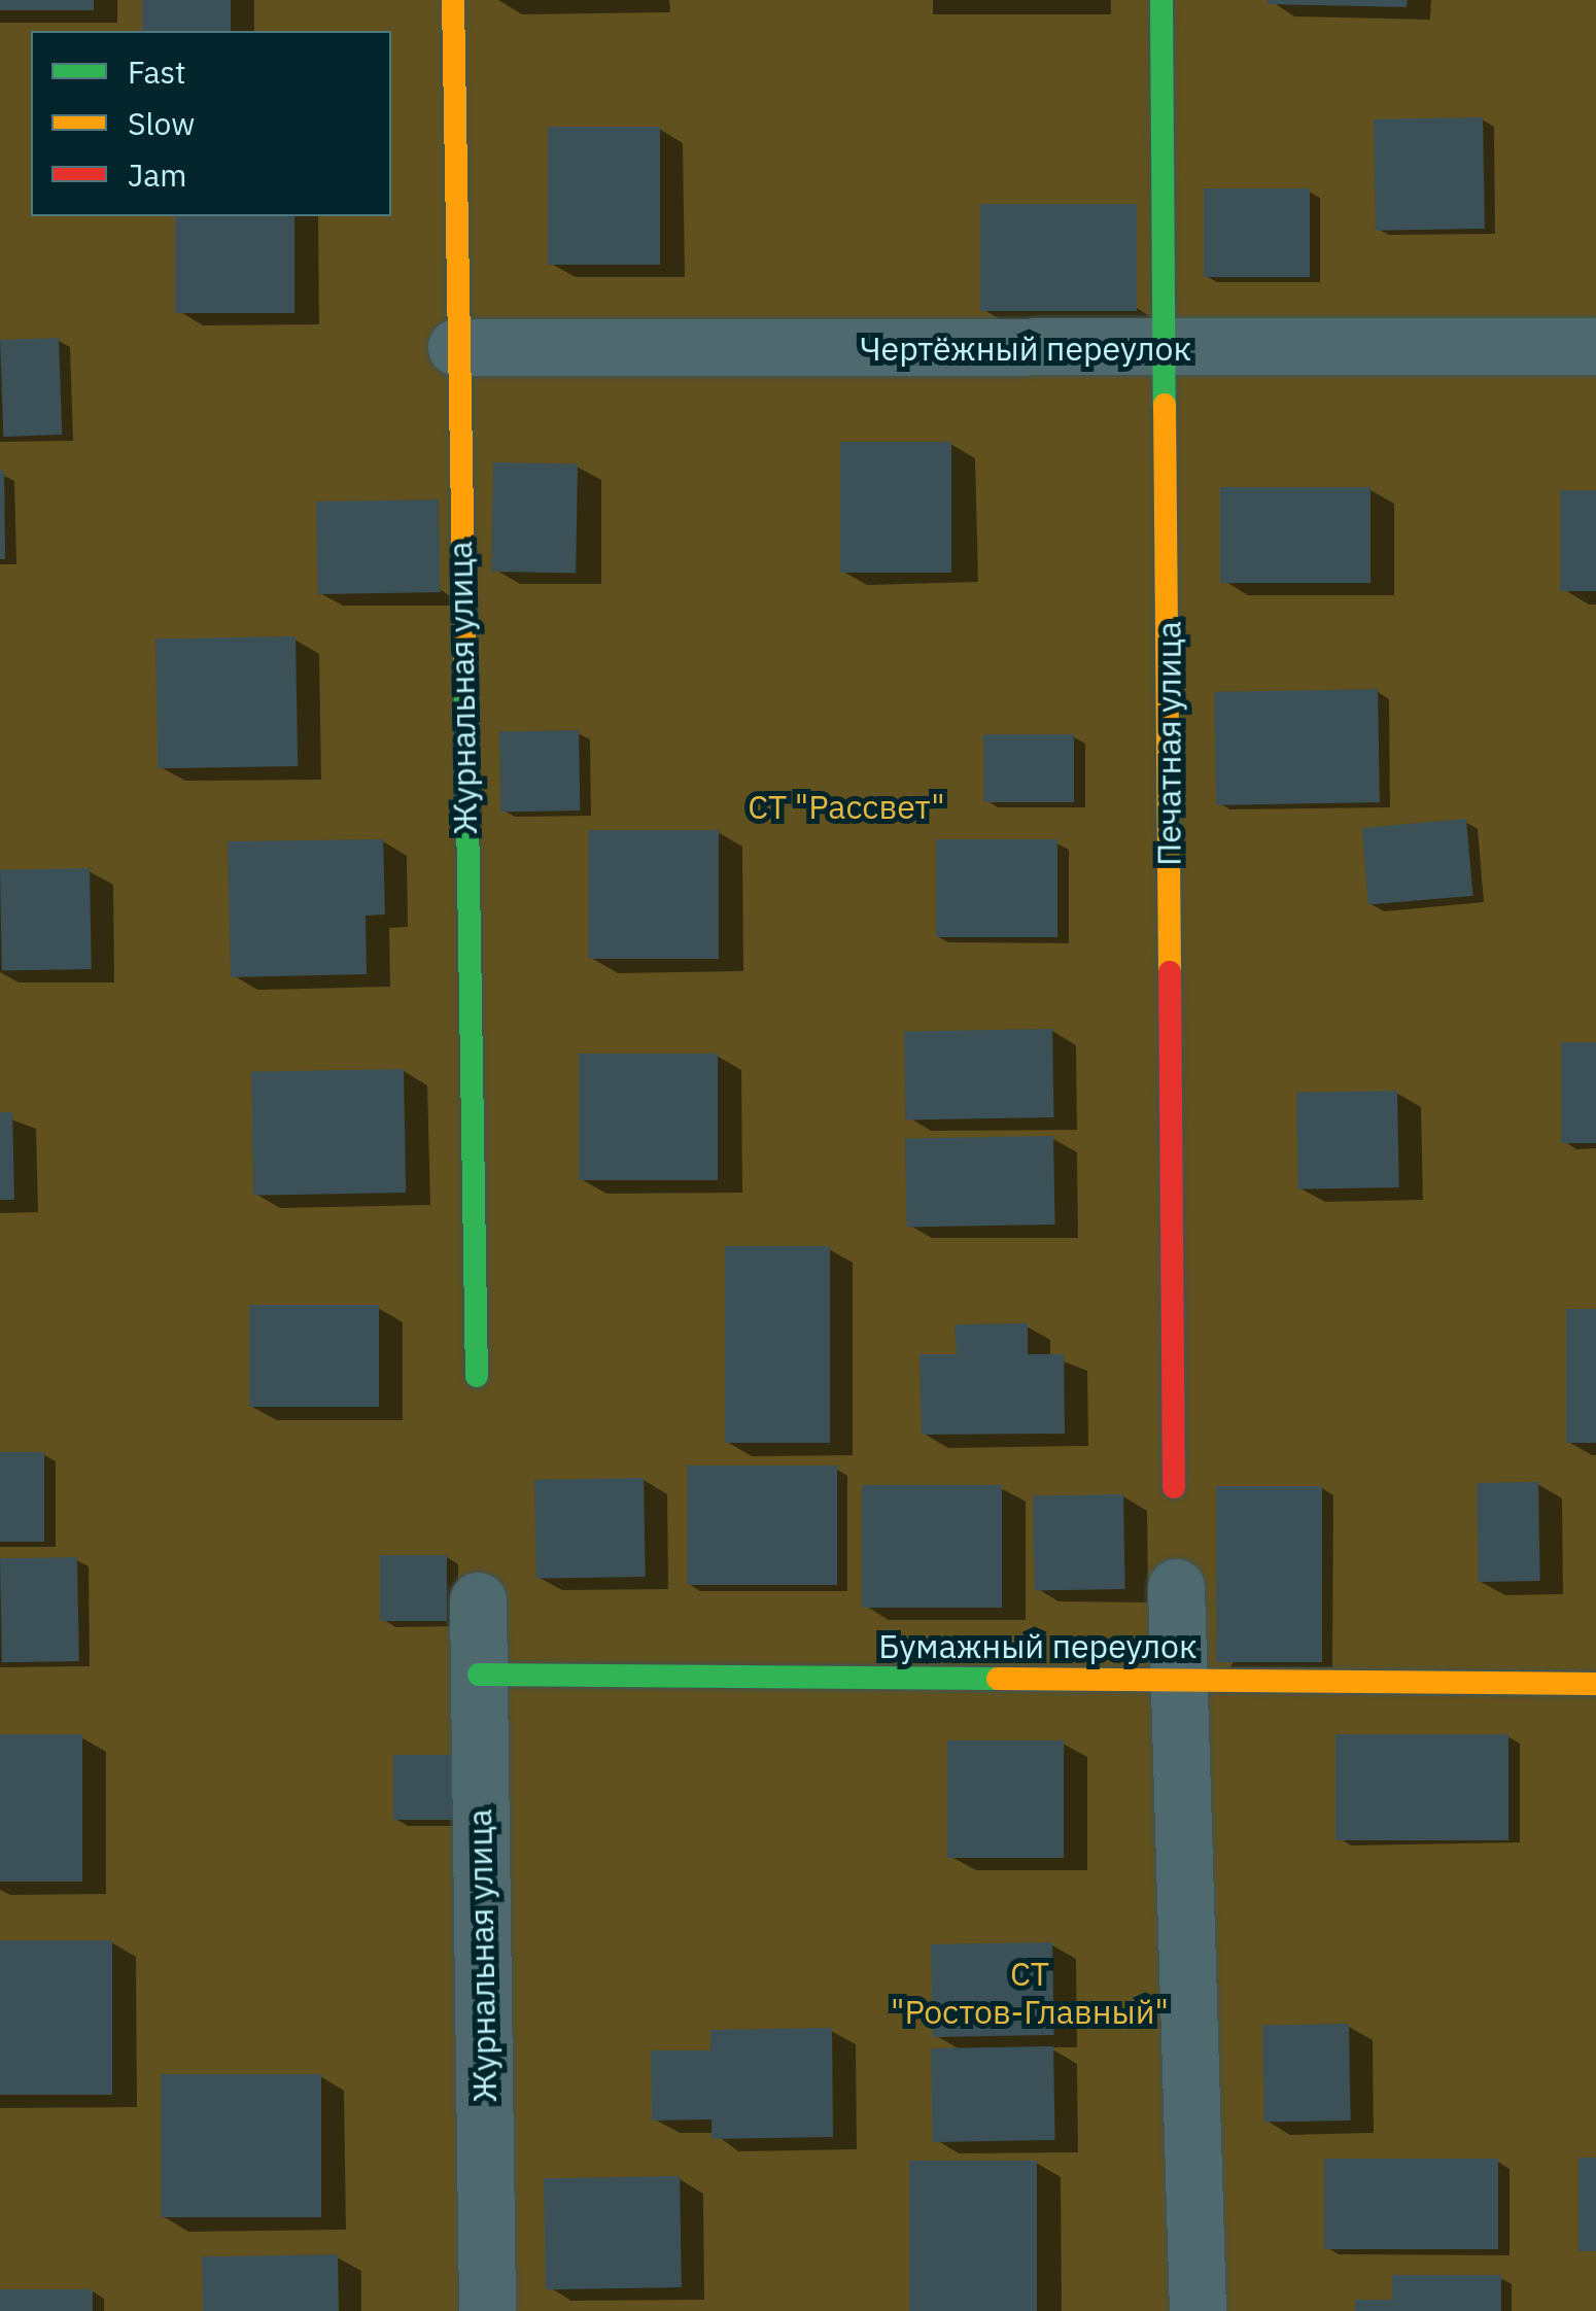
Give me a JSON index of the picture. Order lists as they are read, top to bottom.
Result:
{
  "streets": {
    "street": [
      "Чертёжный переулок",
      "Журнальная улица",
      "Печатная улица",
      "Бумажный переулок"
    ]
  },
  "crossings": [
    ["Чертёжный переулок", "Журнальная улица"],
    ["Чертёжный переулок", "Печатная улица"],
    ["Журнальная улица", "Бумажный переулок"]
  ],
  "parks": ["СТ \"Рассвет\"", "СТ \"Ростов-Главный\""],
  "legend": ["Fast", "Slow", "Jam"]
}
